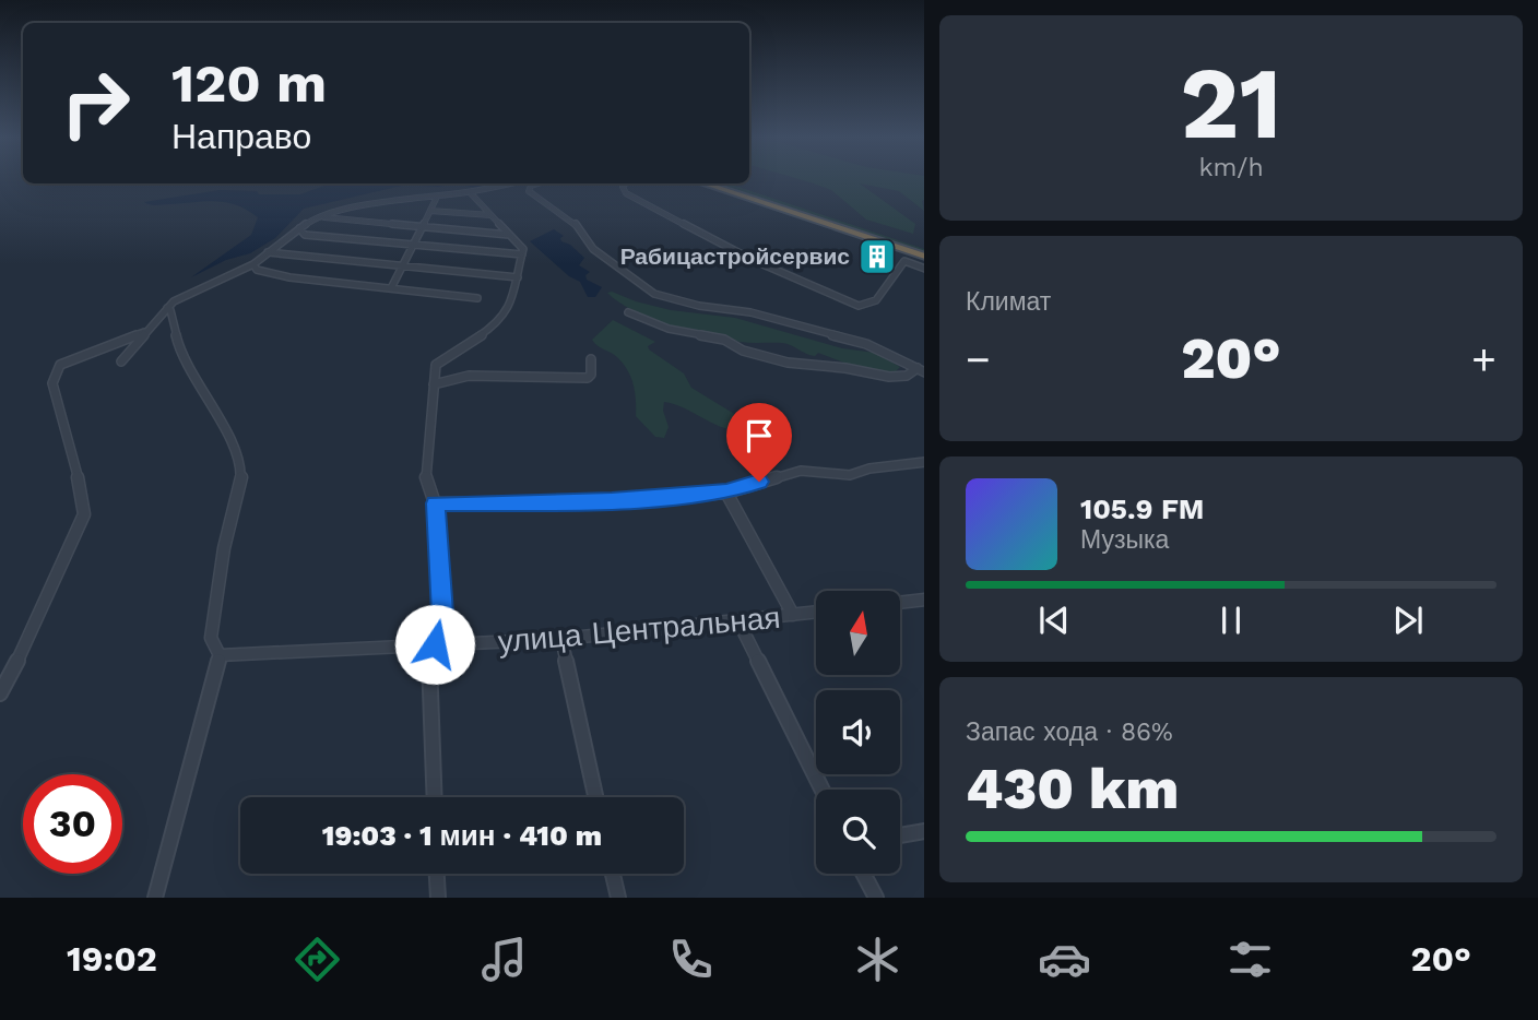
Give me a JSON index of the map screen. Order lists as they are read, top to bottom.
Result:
{
  "streets": {
    "street": ["улица Центральная"]
  },
  "places": {
    "building": ["Рабицастройсервис"]
  },
  "north": "top",
  "page": {
    "tile": [
      ["21", "km/h"],
      "Климат",
      ["Запас хода · 86%", "430 km"]
    ],
    "turn": ["120 m", "Направо"],
    "heat": ["−", "20°", "+"],
    "song": ["105.9 FM", "Музыка"],
    "limit": "30",
    "trip": "19:03 · 1 мин · 410 m",
    "tabs": ["19:02", "20°"]
  }
}
